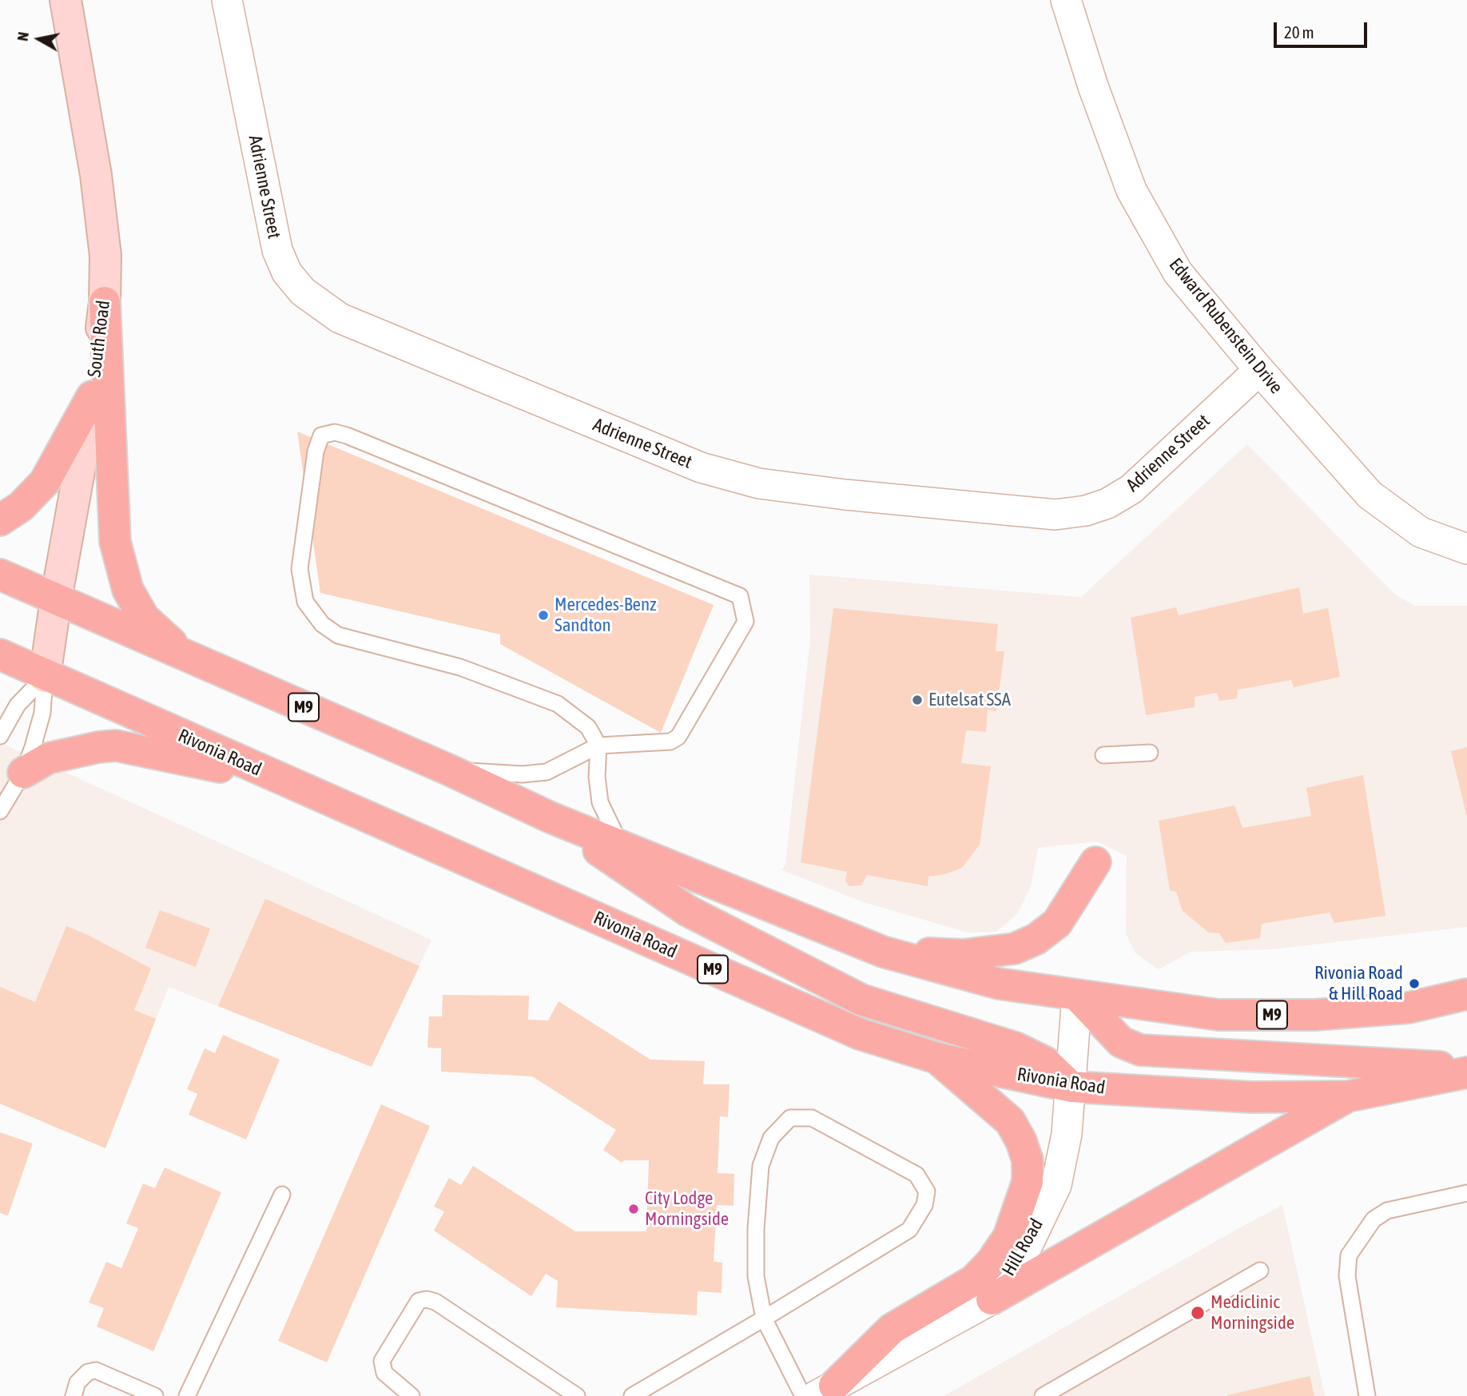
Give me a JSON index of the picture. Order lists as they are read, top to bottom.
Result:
{
  "streets": {
    "main road": ["M9", "Rivonia Road"],
    "street": [
      "Adrienne Street",
      "Edward Rubenstein Drive",
      "South Road",
      "Hill Road"
    ]
  },
  "crossings": [
    ["Adrienne Street", "Edward Rubenstein Drive"],
    ["South Road", "M9"],
    ["South Road", "Rivonia Road"],
    ["M9", "Hill Road"],
    ["Rivonia Road", "Hill Road"]
  ],
  "places": [
    "Mercedes-Benz Sandton",
    "Eutelsat SSA",
    "Rivonia Road & Hill Road",
    "City Lodge Morningside",
    "Mediclinic Morningside"
  ],
  "scale_bar": "20 m",
  "north": "left"
}
